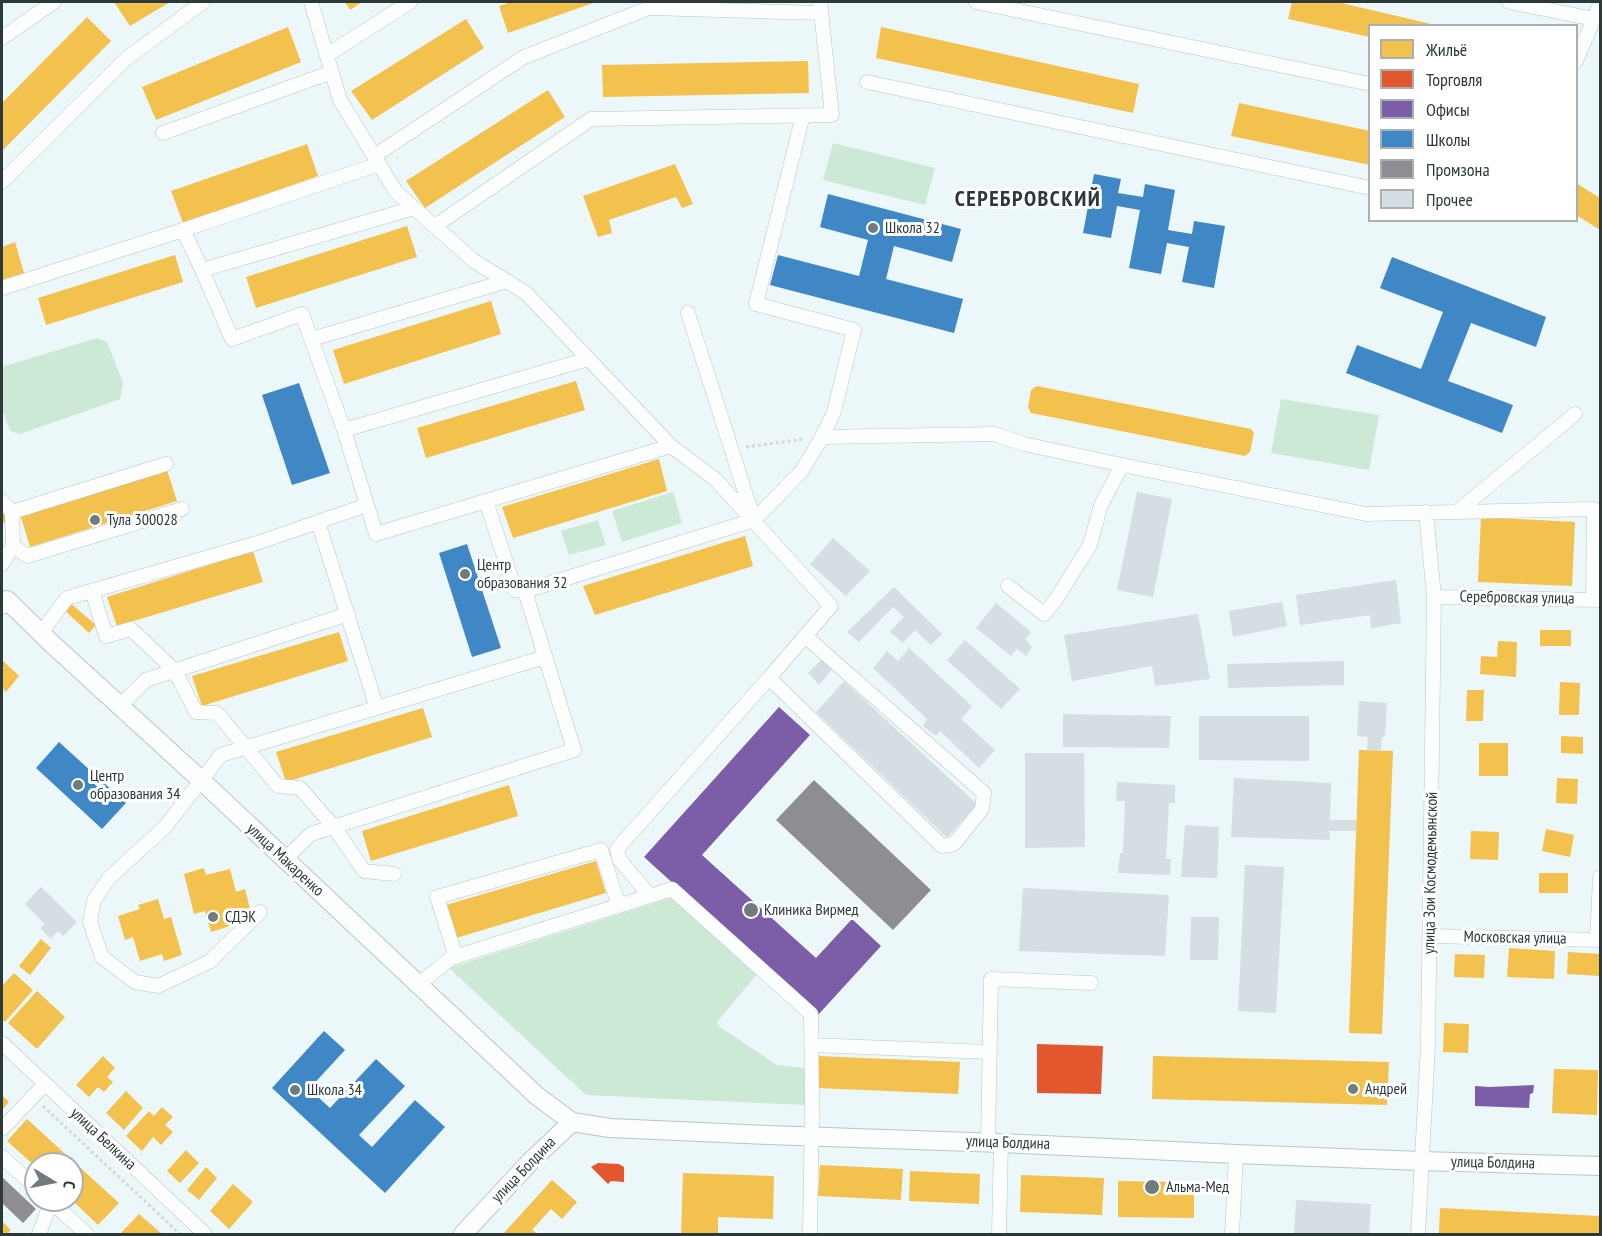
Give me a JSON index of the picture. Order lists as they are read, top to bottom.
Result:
{
  "streets": {
    "main road": ["улица Макаренко", "улица Болдина"],
    "street": [
      "Серебровская улица",
      "улица Зои Космодемьянской",
      "Московская улица",
      "улица Белкина"
    ]
  },
  "crossings": [
    ["Серебровская улица", "улица Зои Космодемьянской"],
    ["улица Макаренко", "улица Болдина"],
    ["улица Зои Космодемьянской", "Московская улица"],
    ["улица Зои Космодемьянской", "улица Болдина"]
  ],
  "districts": ["СЕРЕБРОВСКИЙ"],
  "places": [
    "Школа 32",
    "Тула 300028",
    "Центр образования 32",
    "Центр образования 34",
    "Клиника Вирмед",
    "СДЭК",
    "Андрей",
    "Школа 34",
    "Альма-Мед"
  ],
  "legend": [
    "Жильё",
    "Торговля",
    "Офисы",
    "Школы",
    "Промзона",
    "Прочее"
  ],
  "north": "right"
}
